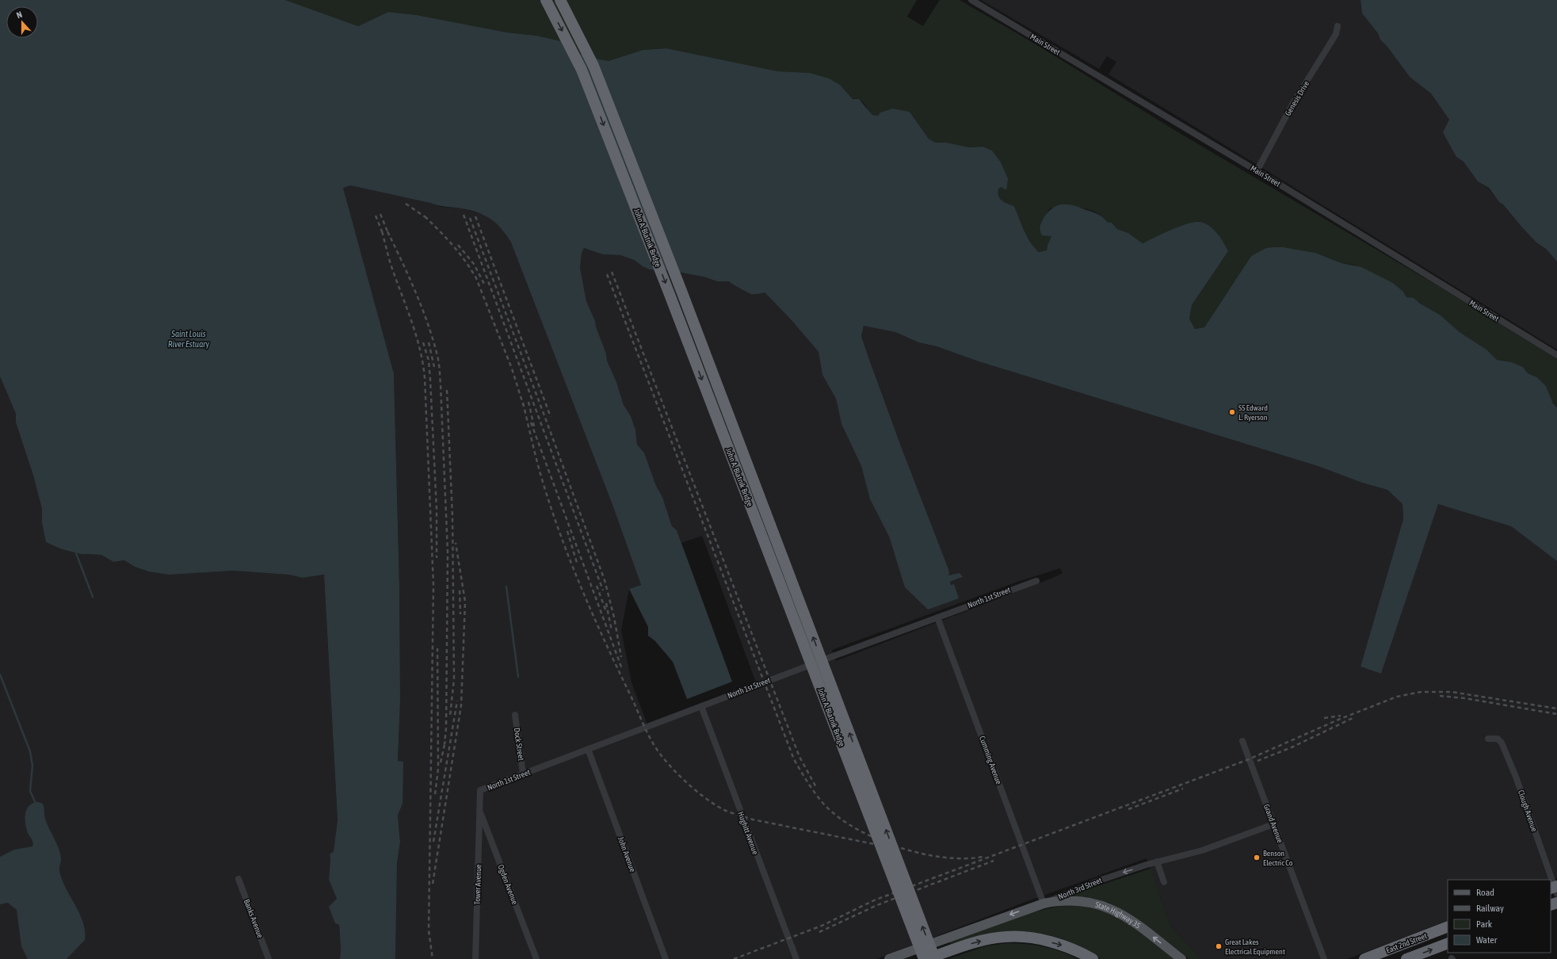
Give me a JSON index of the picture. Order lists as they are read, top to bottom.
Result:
{
  "streets": {
    "highway": ["John A. Blatnik Bridge", "East 2nd Street"],
    "main road": ["North 3rd Street", "State Highway 35"],
    "street": [
      "Main Street",
      "Genesis Drive",
      "North 1st Street",
      "Dock Street",
      "Cumming Avenue",
      "Clough Avenue",
      "Grand Avenue",
      "Hughitt Avenue",
      "John Avenue",
      "Tower Avenue",
      "Ogden Avenue",
      "Banks Avenue"
    ]
  },
  "crossings": [
    ["Main Street", "Genesis Drive"],
    ["North 1st Street", "Dock Street"],
    ["North 1st Street", "Cumming Avenue"],
    ["North 1st Street", "Hughitt Avenue"],
    ["North 1st Street", "John Avenue"],
    ["North 1st Street", "Tower Avenue"],
    ["North 1st Street", "Ogden Avenue"],
    ["Cumming Avenue", "North 3rd Street"],
    ["Cumming Avenue", "State Highway 35"],
    ["Grand Avenue", "North 3rd Street"],
    ["Tower Avenue", "Ogden Avenue"],
    ["North 3rd Street", "State Highway 35"]
  ],
  "one_way": ["North 3rd Street", "State Highway 35"],
  "water": ["Saint Louis River Estuary"],
  "places": ["SS Edward L. Ryerson", "Benson Electric Co", "Great Lakes Electrical Equipment"],
  "legend": [
    "Road",
    "Railway",
    "Park",
    "Water"
  ],
  "north": "top"
}
